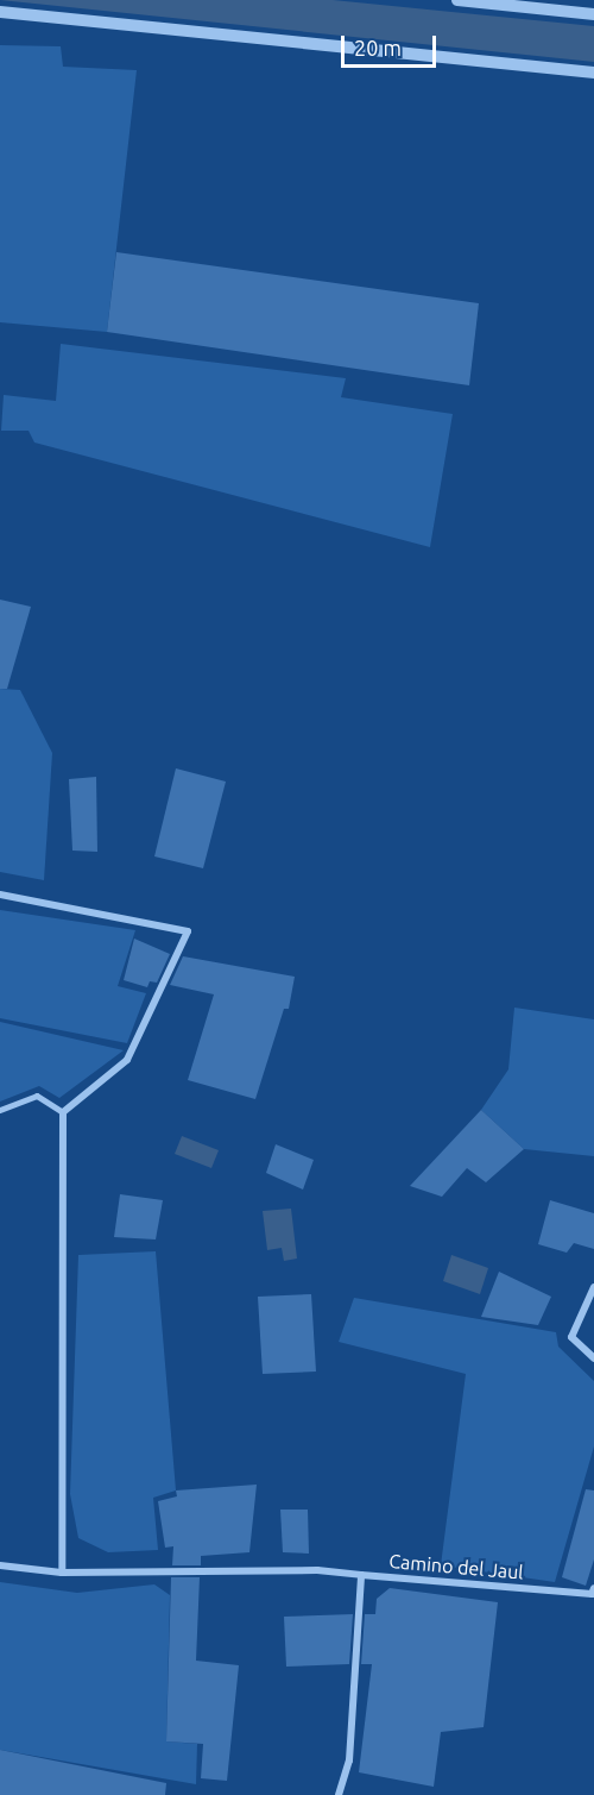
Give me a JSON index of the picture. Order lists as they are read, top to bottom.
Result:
{
  "streets": {
    "street": ["Camino del Jaul"]
  },
  "scale_bar": "20 m"
}
